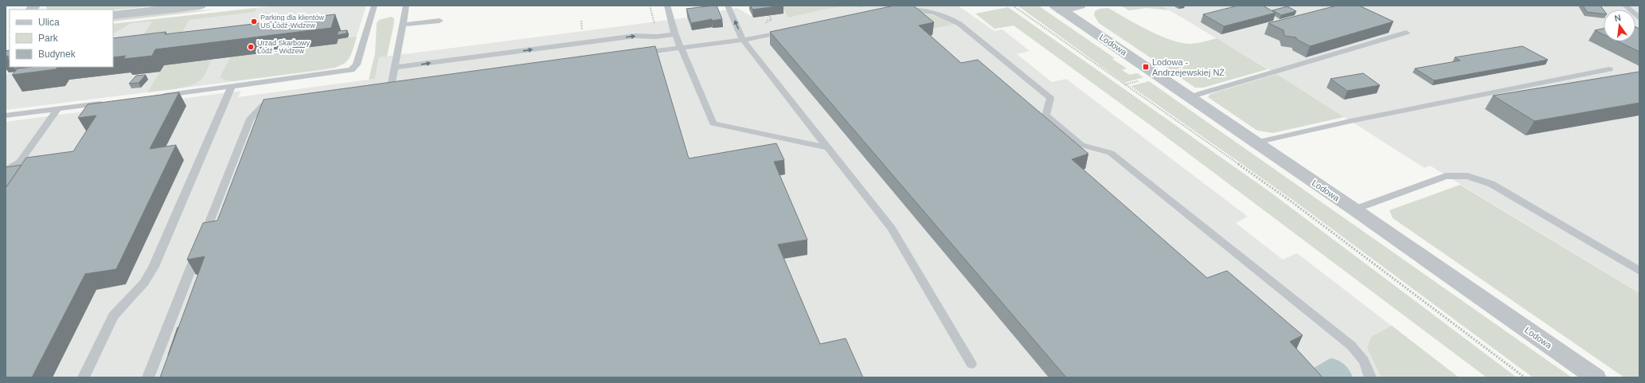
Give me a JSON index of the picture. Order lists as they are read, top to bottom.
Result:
{
  "streets": {
    "street": ["Lodowa"]
  },
  "places": {
    "other": ["Parking dla klientów US Łódź-Widzew", "Urząd Skarbowy Łódź - Widzew"],
    "transit": ["Lodowa - Andrzejewskiej NŻ"]
  },
  "legend": ["Ulica", "Park", "Budynek"],
  "north": "top"
}
